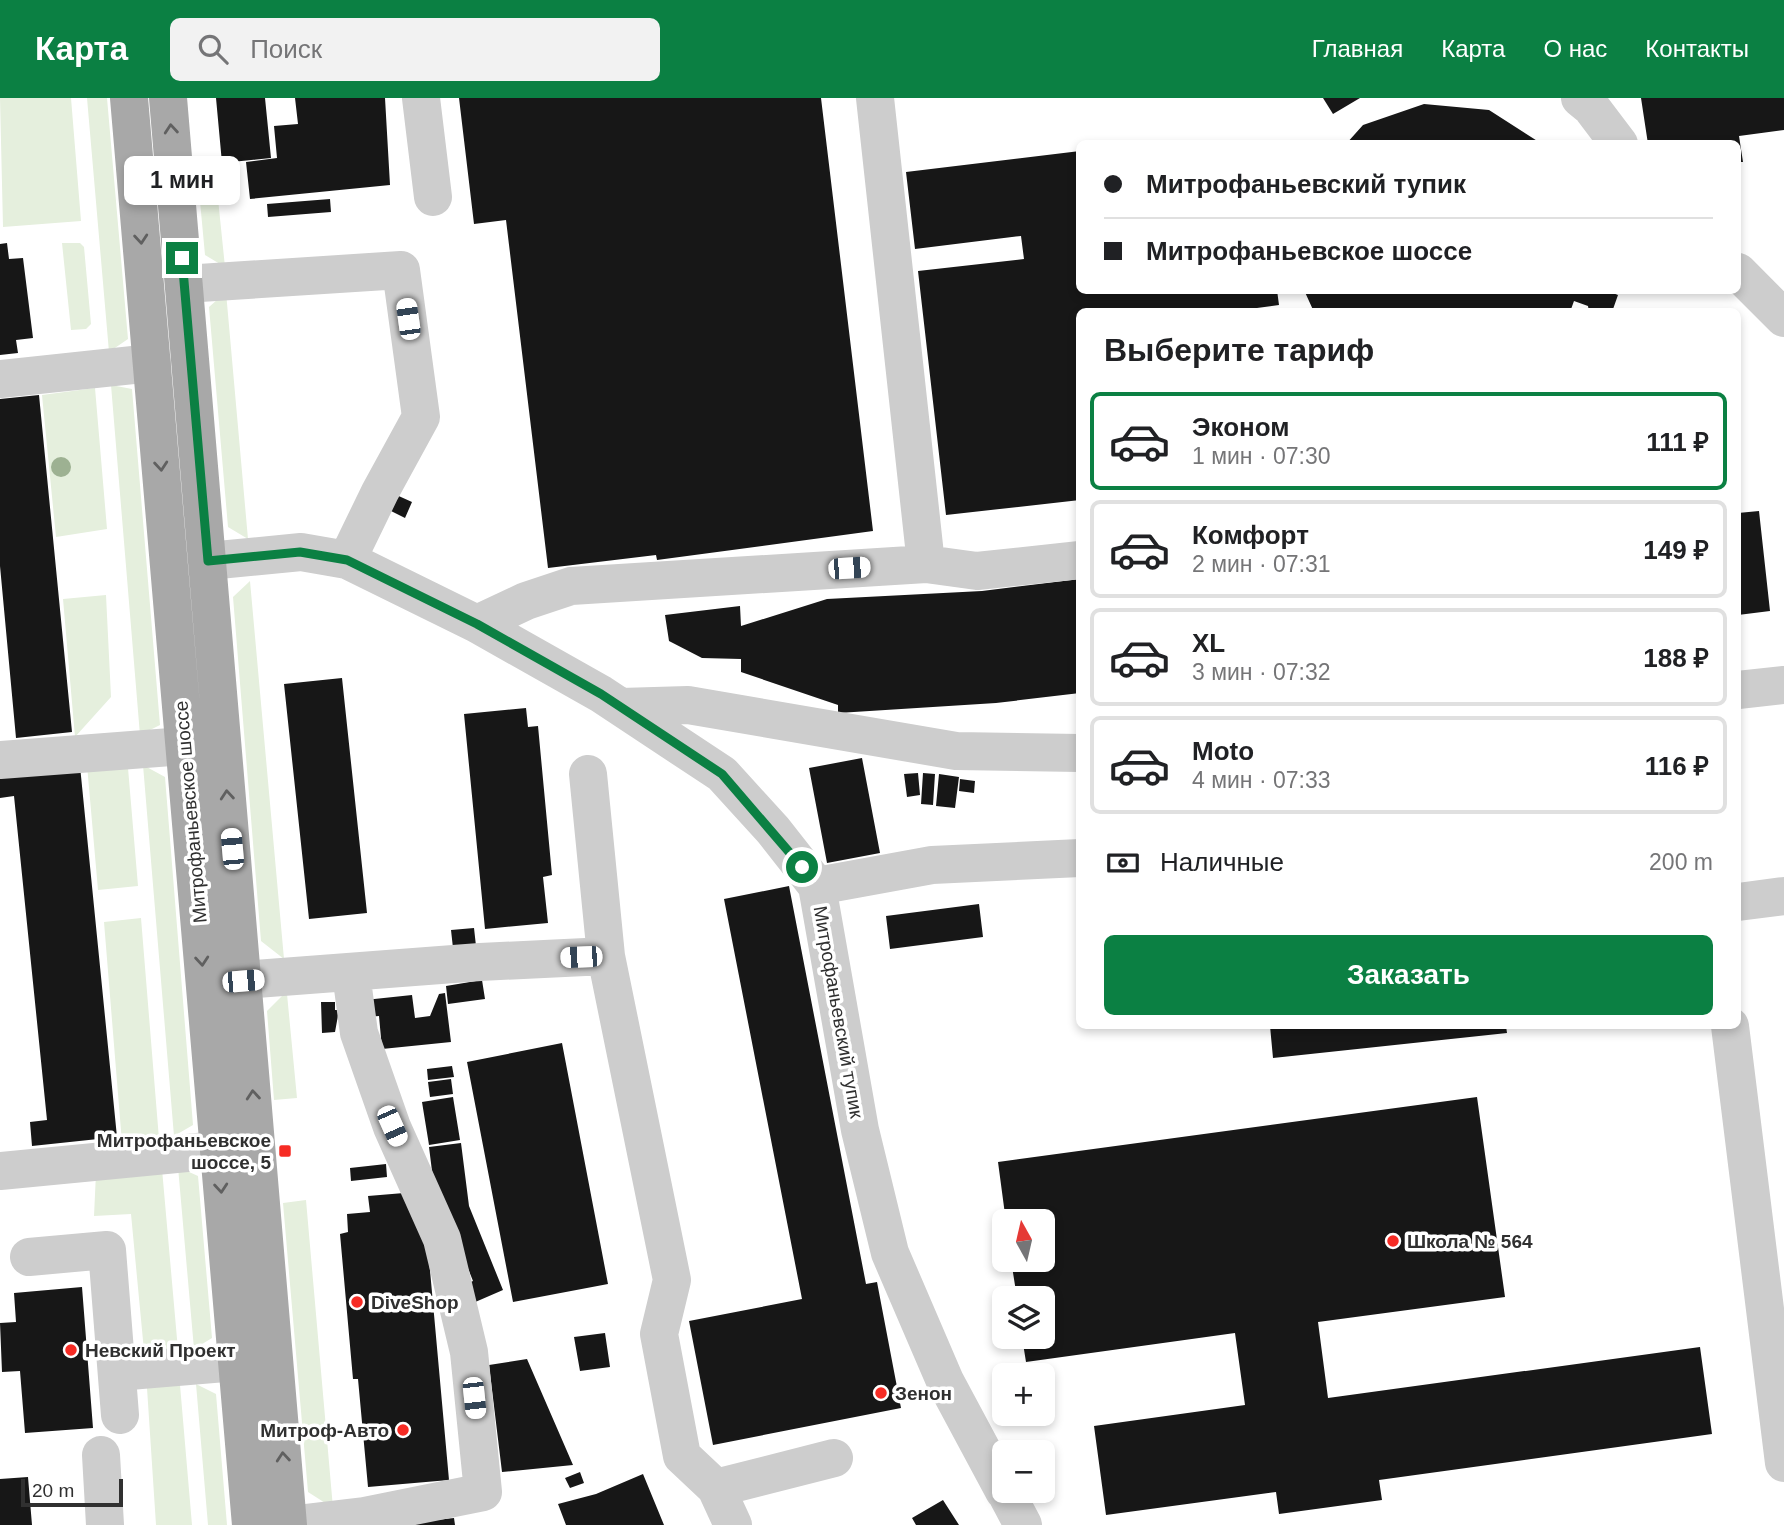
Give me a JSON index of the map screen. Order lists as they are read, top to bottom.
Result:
{
  "streets": {
    "main road": ["Митрофаньевское шоссе"],
    "street": ["Митрофаньевский тупик"]
  },
  "crossings": [
    ["Митрофаньевское шоссе", "Митрофаньевский тупик"]
  ],
  "places": {
    "transit": ["Митрофаньевское шоссе, 5"],
    "other": [
      "Школа № 564",
      "DiveShop",
      "Невский Проект",
      "Зенон",
      "Митроф-Авто"
    ]
  },
  "scale_bar": "20 m",
  "north": "top",
  "page": {
    "header": "Карта",
    "search": "Поиск",
    "nav": [
      "Главная",
      "Карта",
      "О нас",
      "Контакты"
    ],
    "banner": ["Митрофаньевский тупик", "Митрофаньевское шоссе"],
    "bubble": "1 мин",
    "heading": "Выберите тариф",
    "list": [
      {
        "name": "Эконом",
        "note": "1 мин · 07:30",
        "value": "111 ₽"
      },
      {
        "name": "Комфорт",
        "note": "2 мин · 07:31",
        "value": "149 ₽"
      },
      {
        "name": "XL",
        "note": "3 мин · 07:32",
        "value": "188 ₽"
      },
      {
        "name": "Moto",
        "note": "4 мин · 07:33",
        "value": "116 ₽"
      }
    ],
    "pay": ["Наличные", "200 m"],
    "buttons": "Заказать",
    "map_buttons": ["+", "−"],
    "scale": "20 m"
  }
}
